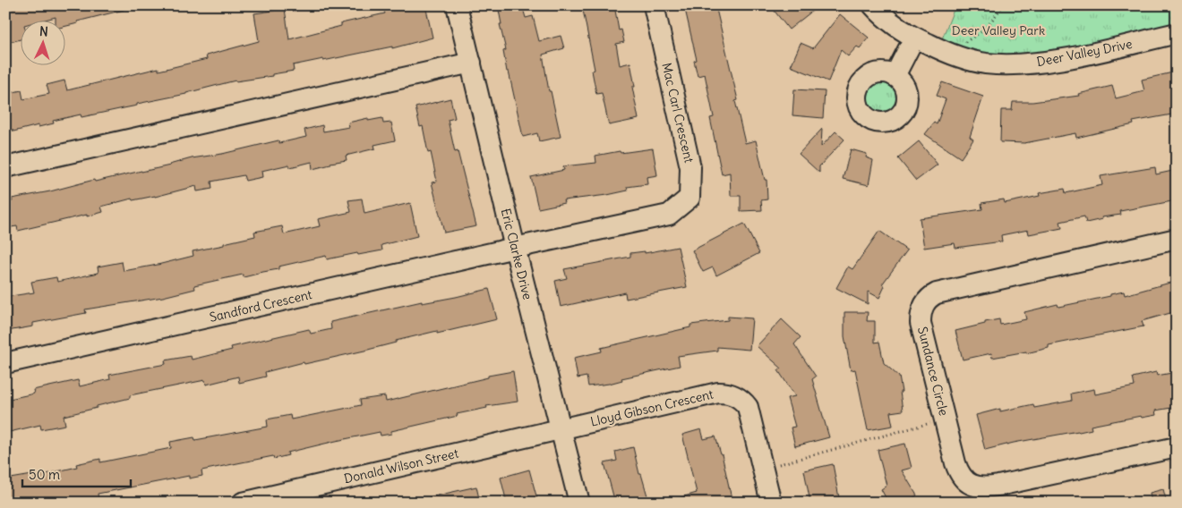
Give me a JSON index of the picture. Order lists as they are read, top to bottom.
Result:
{
  "streets": {
    "street": [
      "Deer Valley Drive",
      "Mac Carl Crescent",
      "Eric Clarke Drive",
      "Sandford Crescent",
      "Sundance Circle",
      "Lloyd Gibson Crescent",
      "Donald Wilson Street"
    ]
  },
  "crossings": [
    ["Mac Carl Crescent", "Eric Clarke Drive"],
    ["Mac Carl Crescent", "Sandford Crescent"],
    ["Eric Clarke Drive", "Sandford Crescent"],
    ["Eric Clarke Drive", "Lloyd Gibson Crescent"],
    ["Eric Clarke Drive", "Donald Wilson Street"],
    ["Lloyd Gibson Crescent", "Donald Wilson Street"]
  ],
  "parks": ["Deer Valley Park"],
  "scale_bar": "50 m",
  "north": "top"
}
